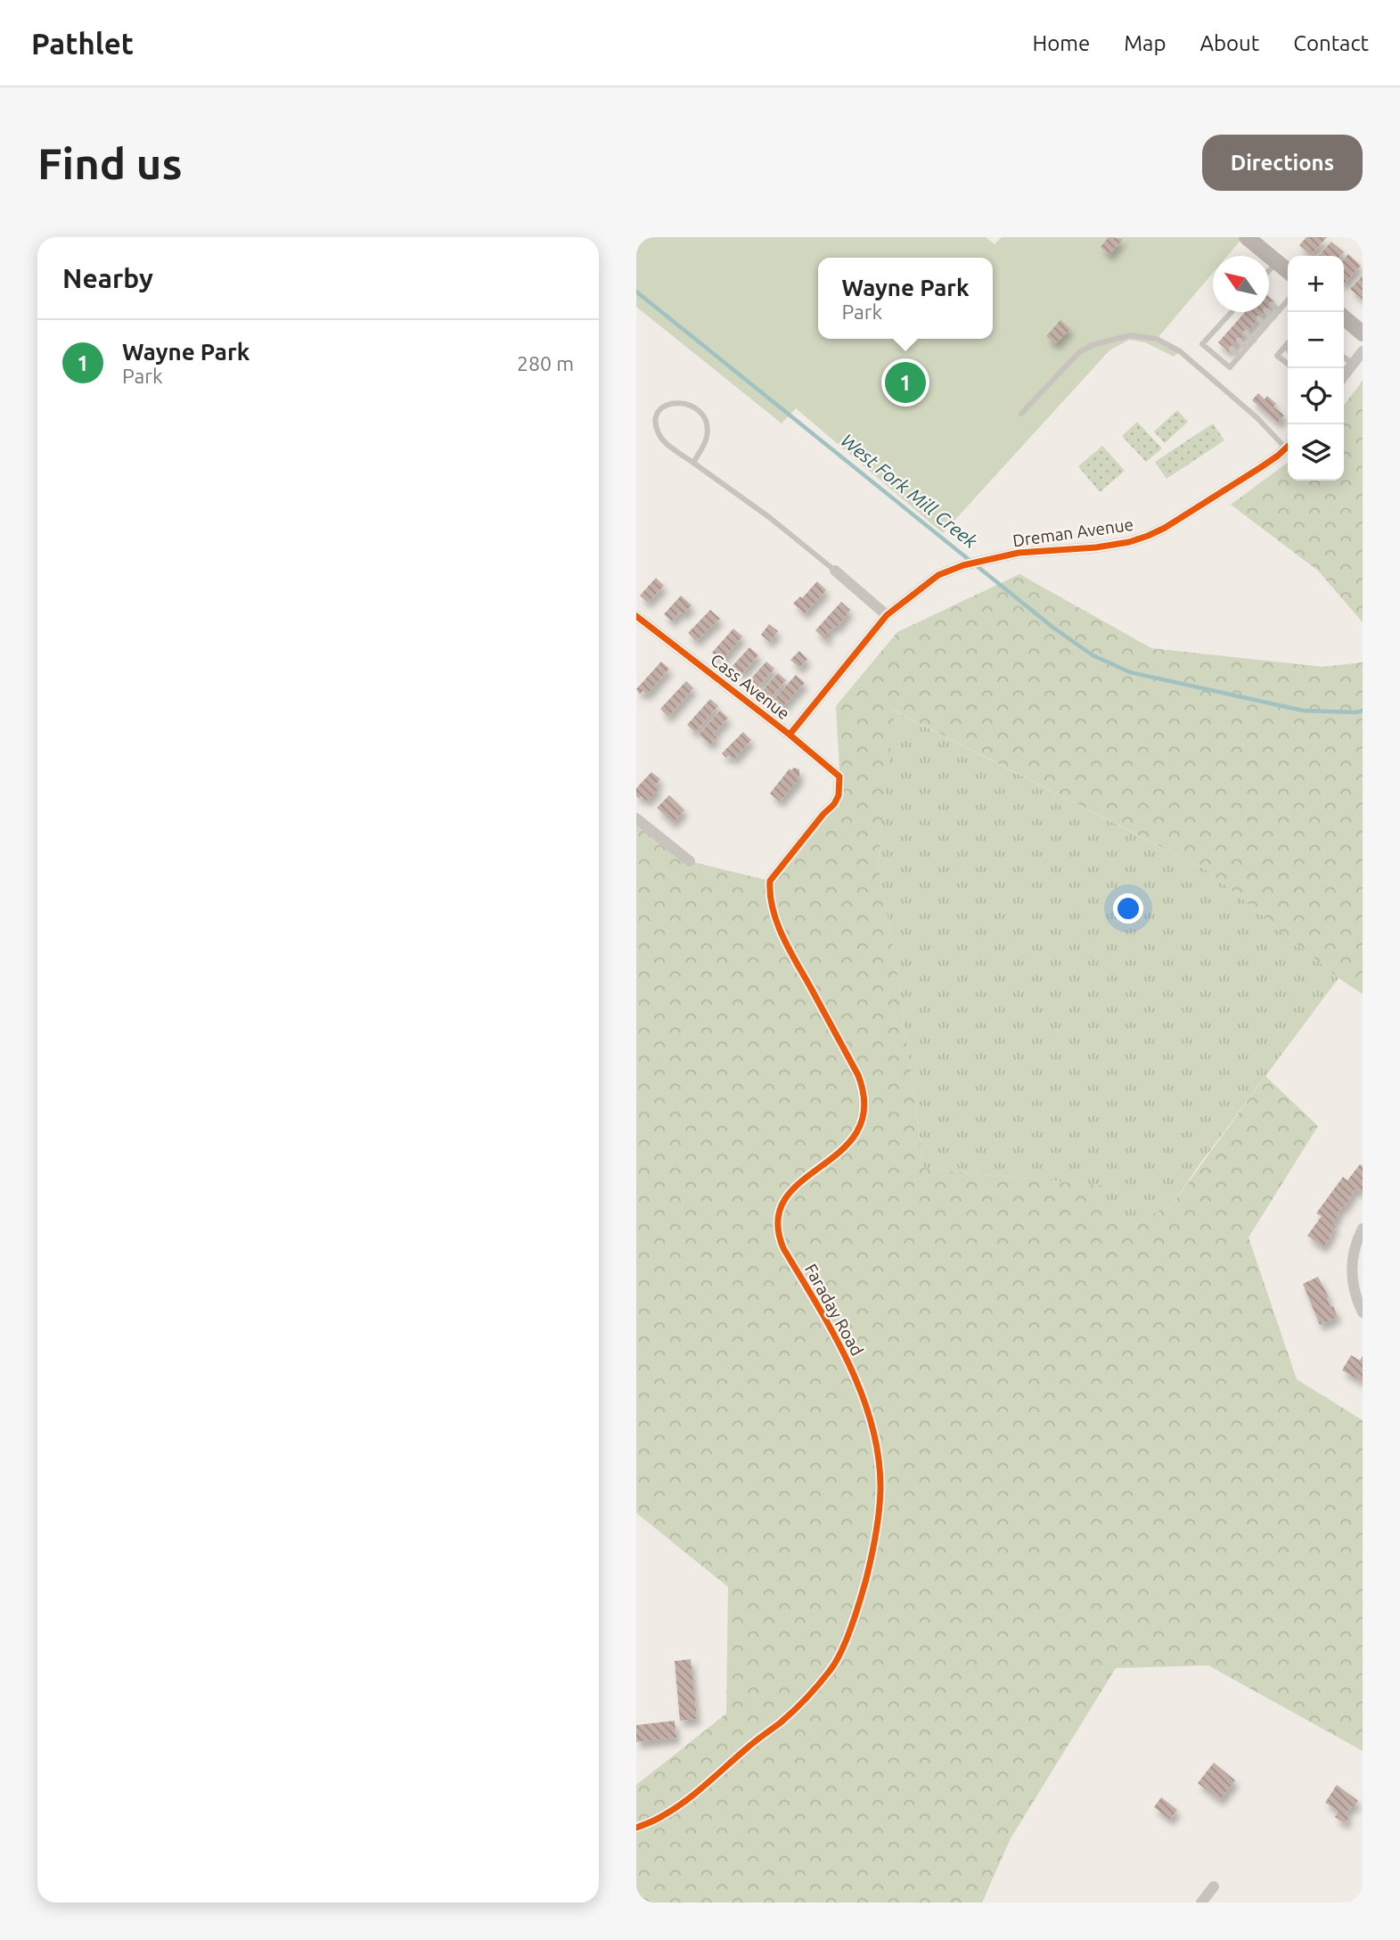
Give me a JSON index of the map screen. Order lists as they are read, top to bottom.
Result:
{
  "streets": {
    "street": ["Dreman Avenue", "Cass Avenue", "Faraday Road"]
  },
  "crossings": [
    ["Dreman Avenue", "Cass Avenue"],
    ["Cass Avenue", "Faraday Road"]
  ],
  "water": ["West Fork Mill Creek"],
  "north": "top left",
  "page": {
    "header": "Pathlet",
    "nav": [
      "Home",
      "Map",
      "About",
      "Contact"
    ],
    "buttons": "Directions",
    "title": "Find us",
    "heading": "Nearby",
    "map_buttons": ["+", "−"],
    "popup": ["Wayne Park", "Park"],
    "list": [
      {
        "mark": "1",
        "name": "Wayne Park",
        "note": "Park",
        "value": "280 m"
      }
    ],
    "pins": "1"
  }
}
